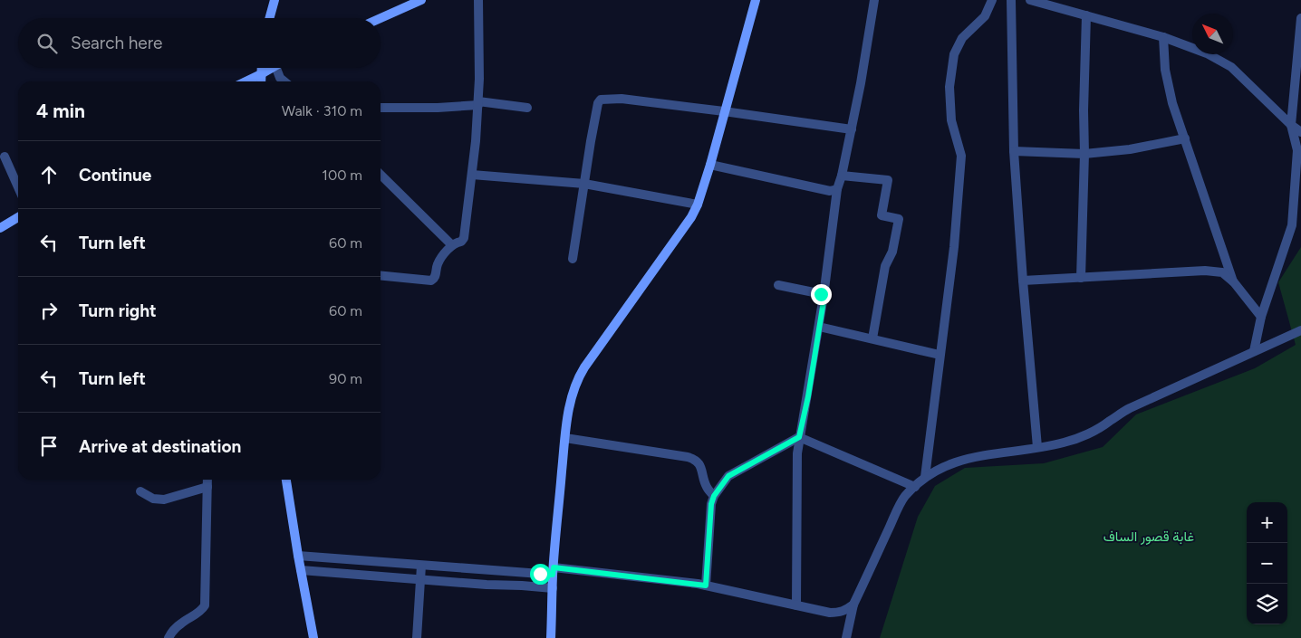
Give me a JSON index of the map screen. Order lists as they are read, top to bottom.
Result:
{
  "parks": ["غابة قصور الساف"],
  "north": "top left",
  "page": {
    "search": "Search here",
    "heading": ["4 min", "Walk · 310 m"],
    "list": [
      ["Continue", "100 m"],
      ["Turn left", "60 m"],
      ["Turn right", "60 m"],
      ["Turn left", "90 m"],
      "Arrive at destination"
    ],
    "map_buttons": ["+", "−"]
  }
}
